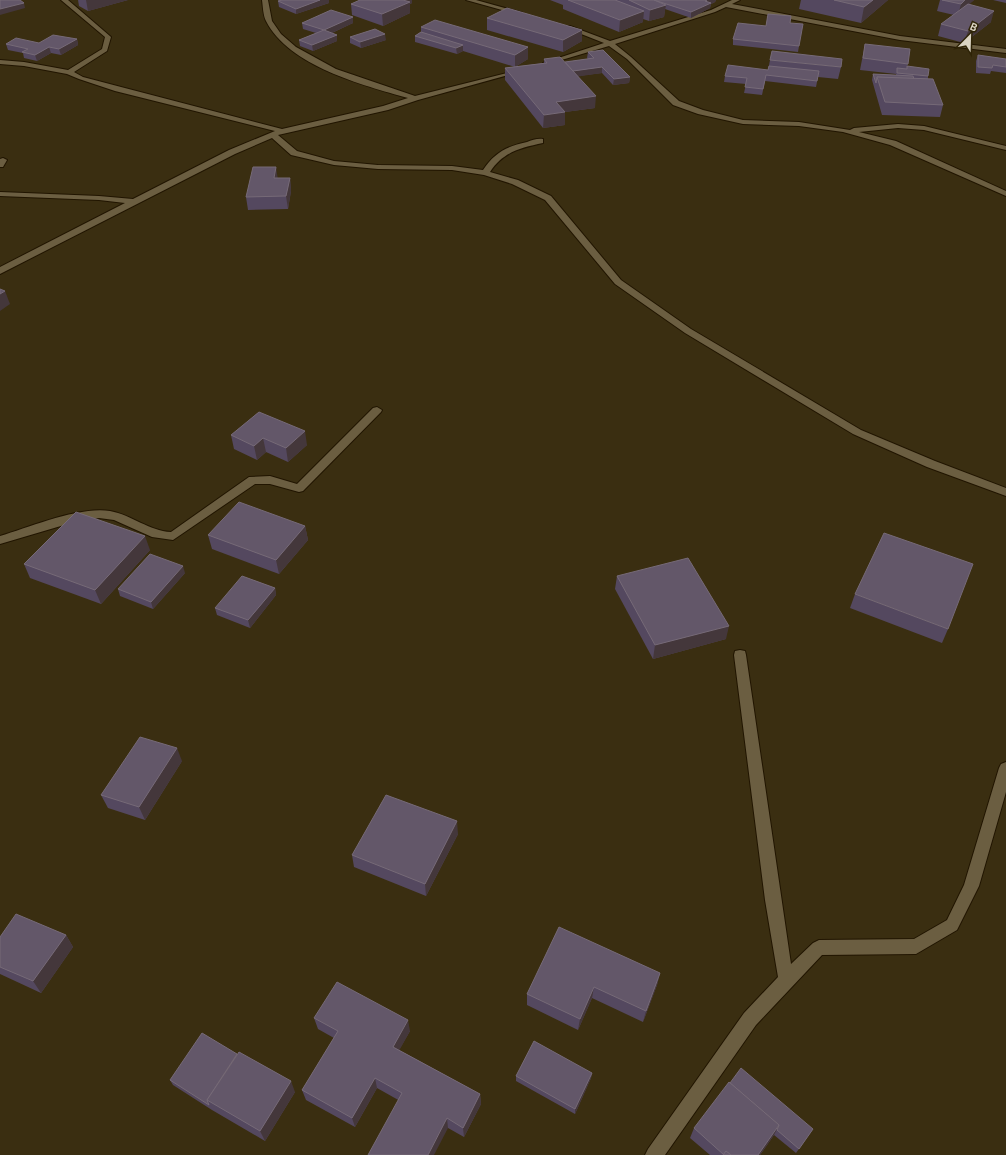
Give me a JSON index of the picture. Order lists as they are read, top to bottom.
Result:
{
  "north": "top right"
}
